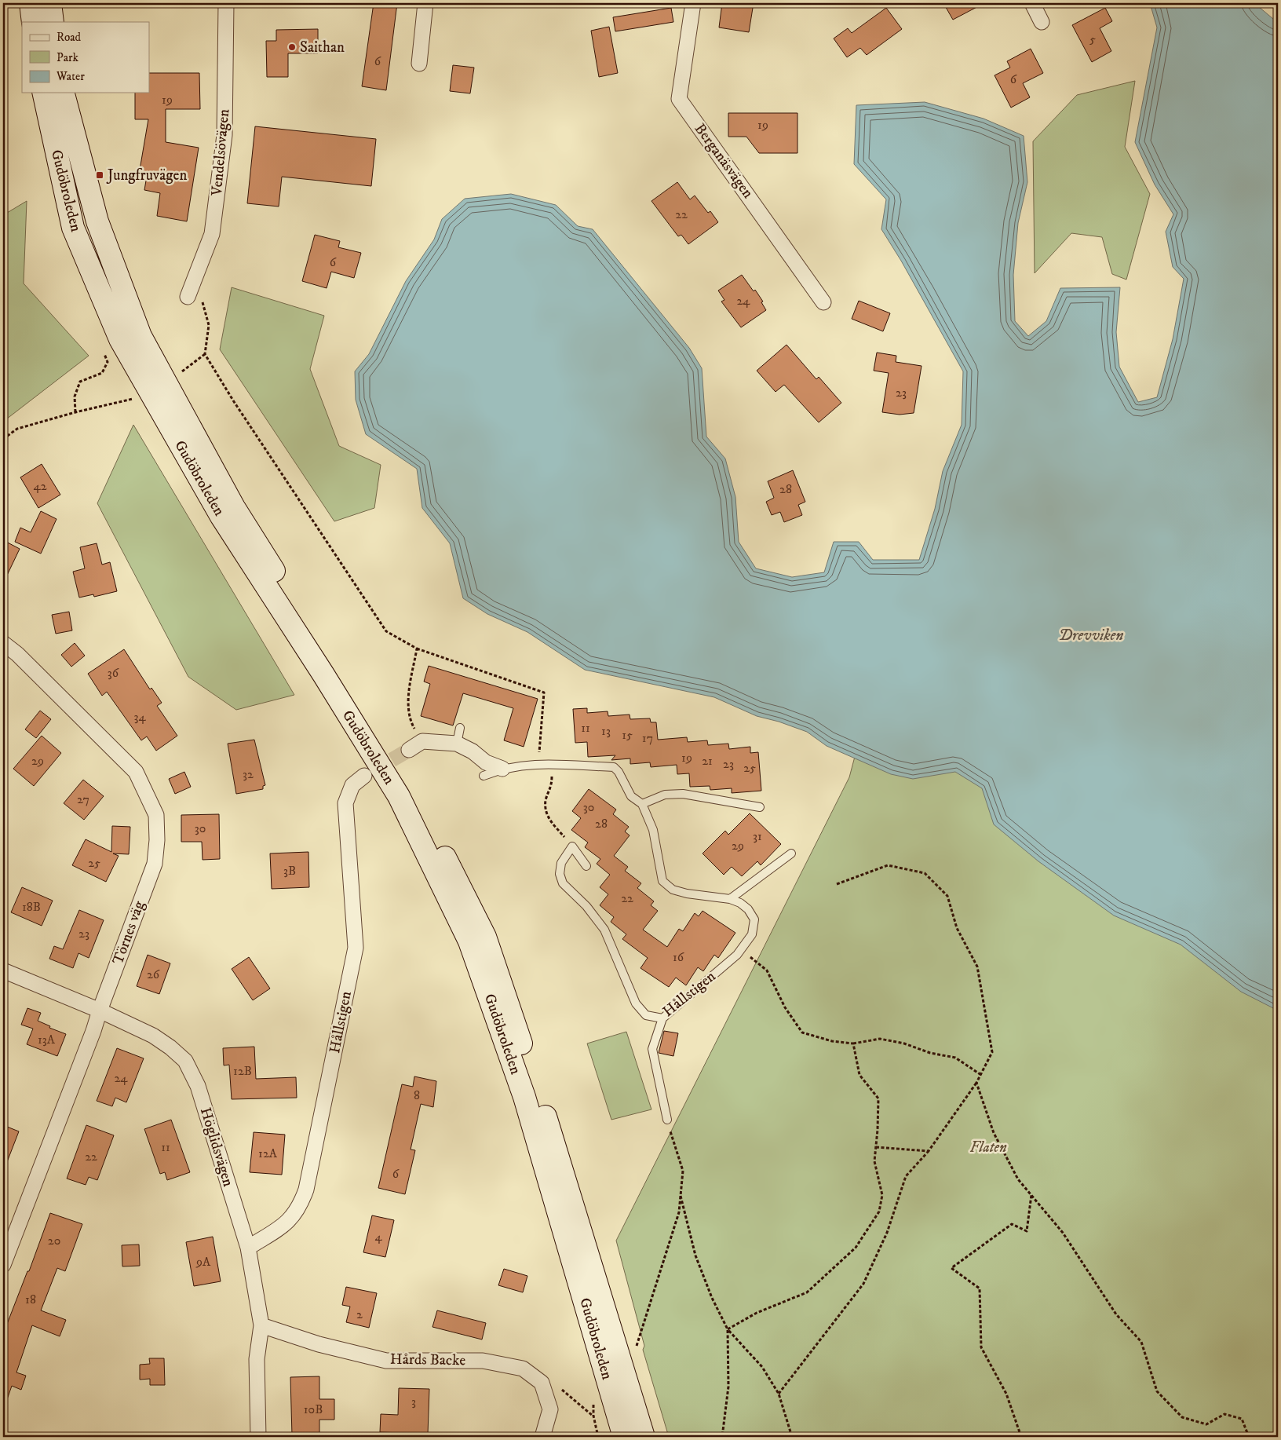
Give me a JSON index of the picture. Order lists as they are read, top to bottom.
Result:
{
  "streets": {
    "main road": ["Gudöbroleden"],
    "street": [
      "Vendelsövägen",
      "Berganäsvägen",
      "Törnes väg",
      "Hållstigen",
      "Höglidsvägen",
      "Hårds Backe"
    ]
  },
  "crossings": [
    ["Törnes väg", "Höglidsvägen"],
    ["Hållstigen", "Höglidsvägen"],
    ["Höglidsvägen", "Hårds Backe"]
  ],
  "water": ["Drevviken"],
  "parks": ["Flaten"],
  "places": {
    "other": ["Saithan"],
    "transit": ["Jungfruvägen"]
  },
  "house_numbers": [
    "5",
    "6",
    "6",
    "19",
    "19",
    "22",
    "6",
    "24",
    "23",
    "42",
    "28",
    "36",
    "34",
    "11",
    "13",
    "15",
    "17",
    "19",
    "29",
    "21",
    "23",
    "25",
    "32",
    "27",
    "30",
    "28",
    "30",
    "31",
    "29",
    "25",
    "3B",
    "22",
    "18B",
    "23",
    "16",
    "26",
    "13A",
    "12B",
    "24",
    "8",
    "11",
    "12A",
    "22",
    "6",
    "4",
    "20",
    "9A",
    "18",
    "2",
    "3",
    "10B"
  ],
  "legend": ["Road", "Park", "Water"]
}
